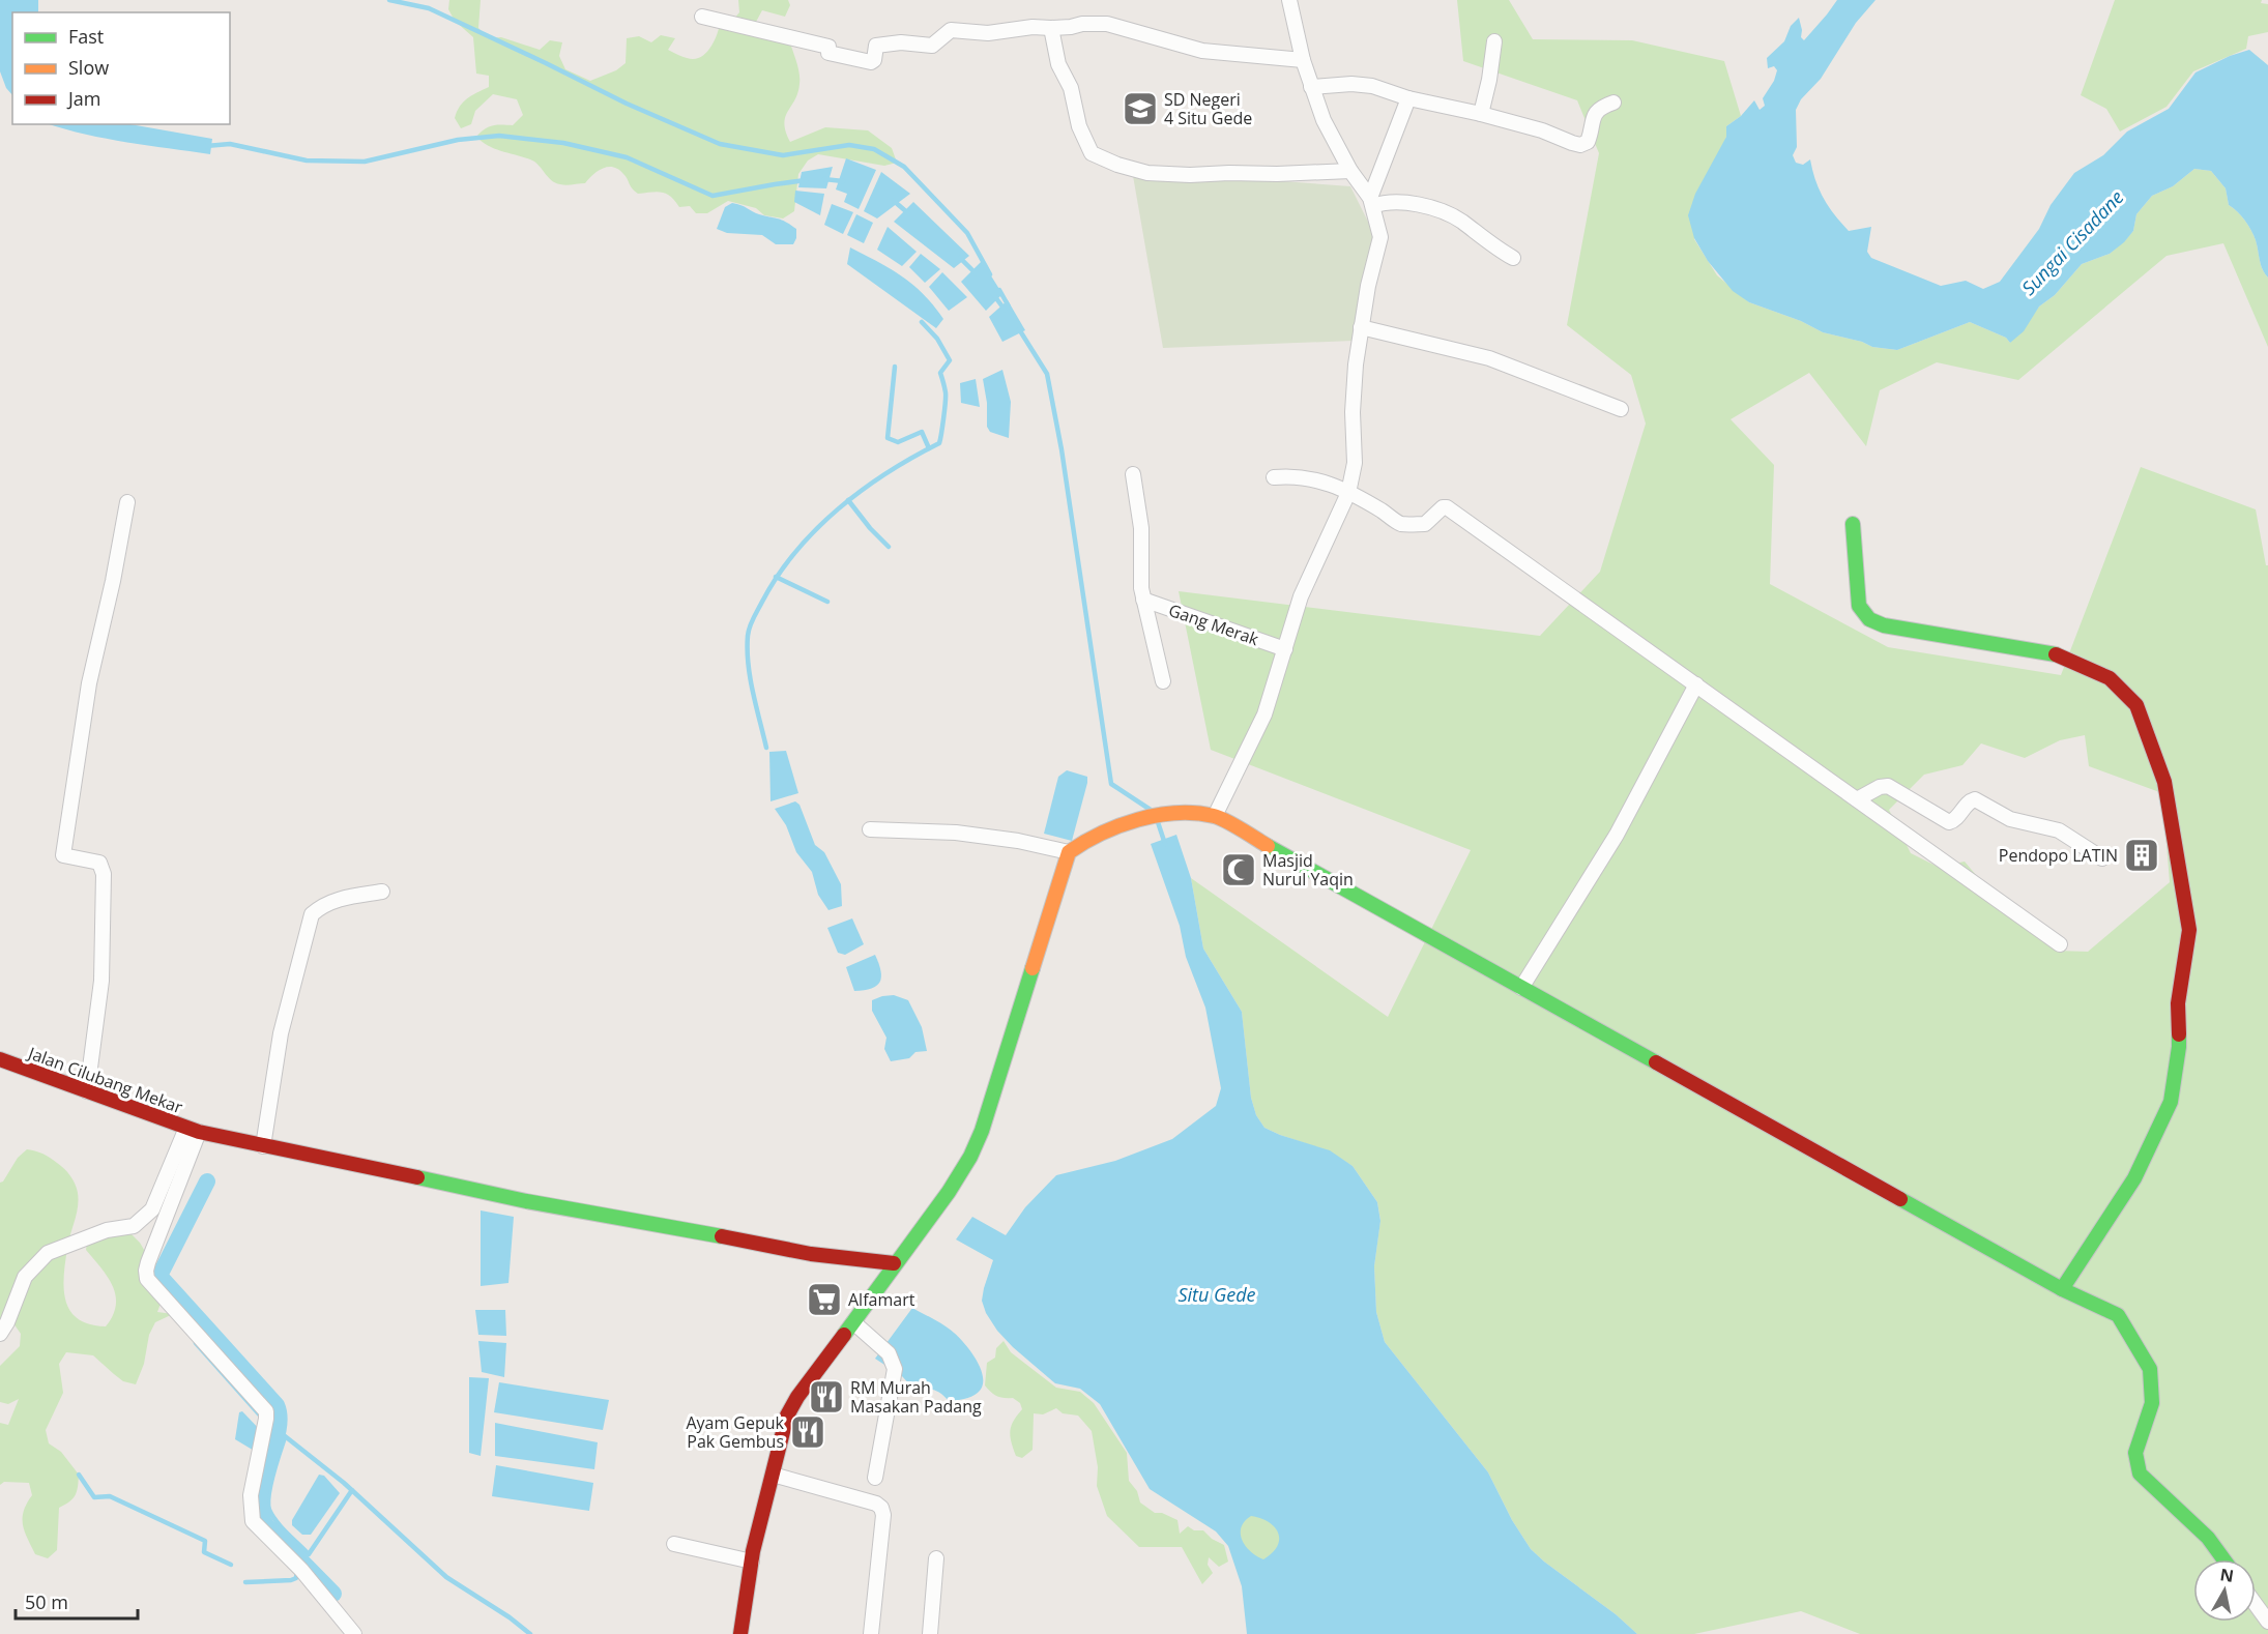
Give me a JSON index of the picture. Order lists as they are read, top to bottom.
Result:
{
  "streets": {
    "street": ["Gang Merak", "Jalan Cilubang Mekar"]
  },
  "water": ["Sungai Cisadane", "Situ Gede"],
  "places": {
    "school or university": ["SD Negeri 4 Situ Gede"],
    "building": ["Pendopo LATIN"],
    "mosque": ["Masjid Nurul Yaqin"],
    "supermarket": ["Alfamart"],
    "restaurant": ["RM Murah Masakan Padang", "Ayam Gepuk Pak Gembus"]
  },
  "legend": ["Fast", "Slow", "Jam"],
  "scale_bar": "50 m",
  "north": "top"
}
